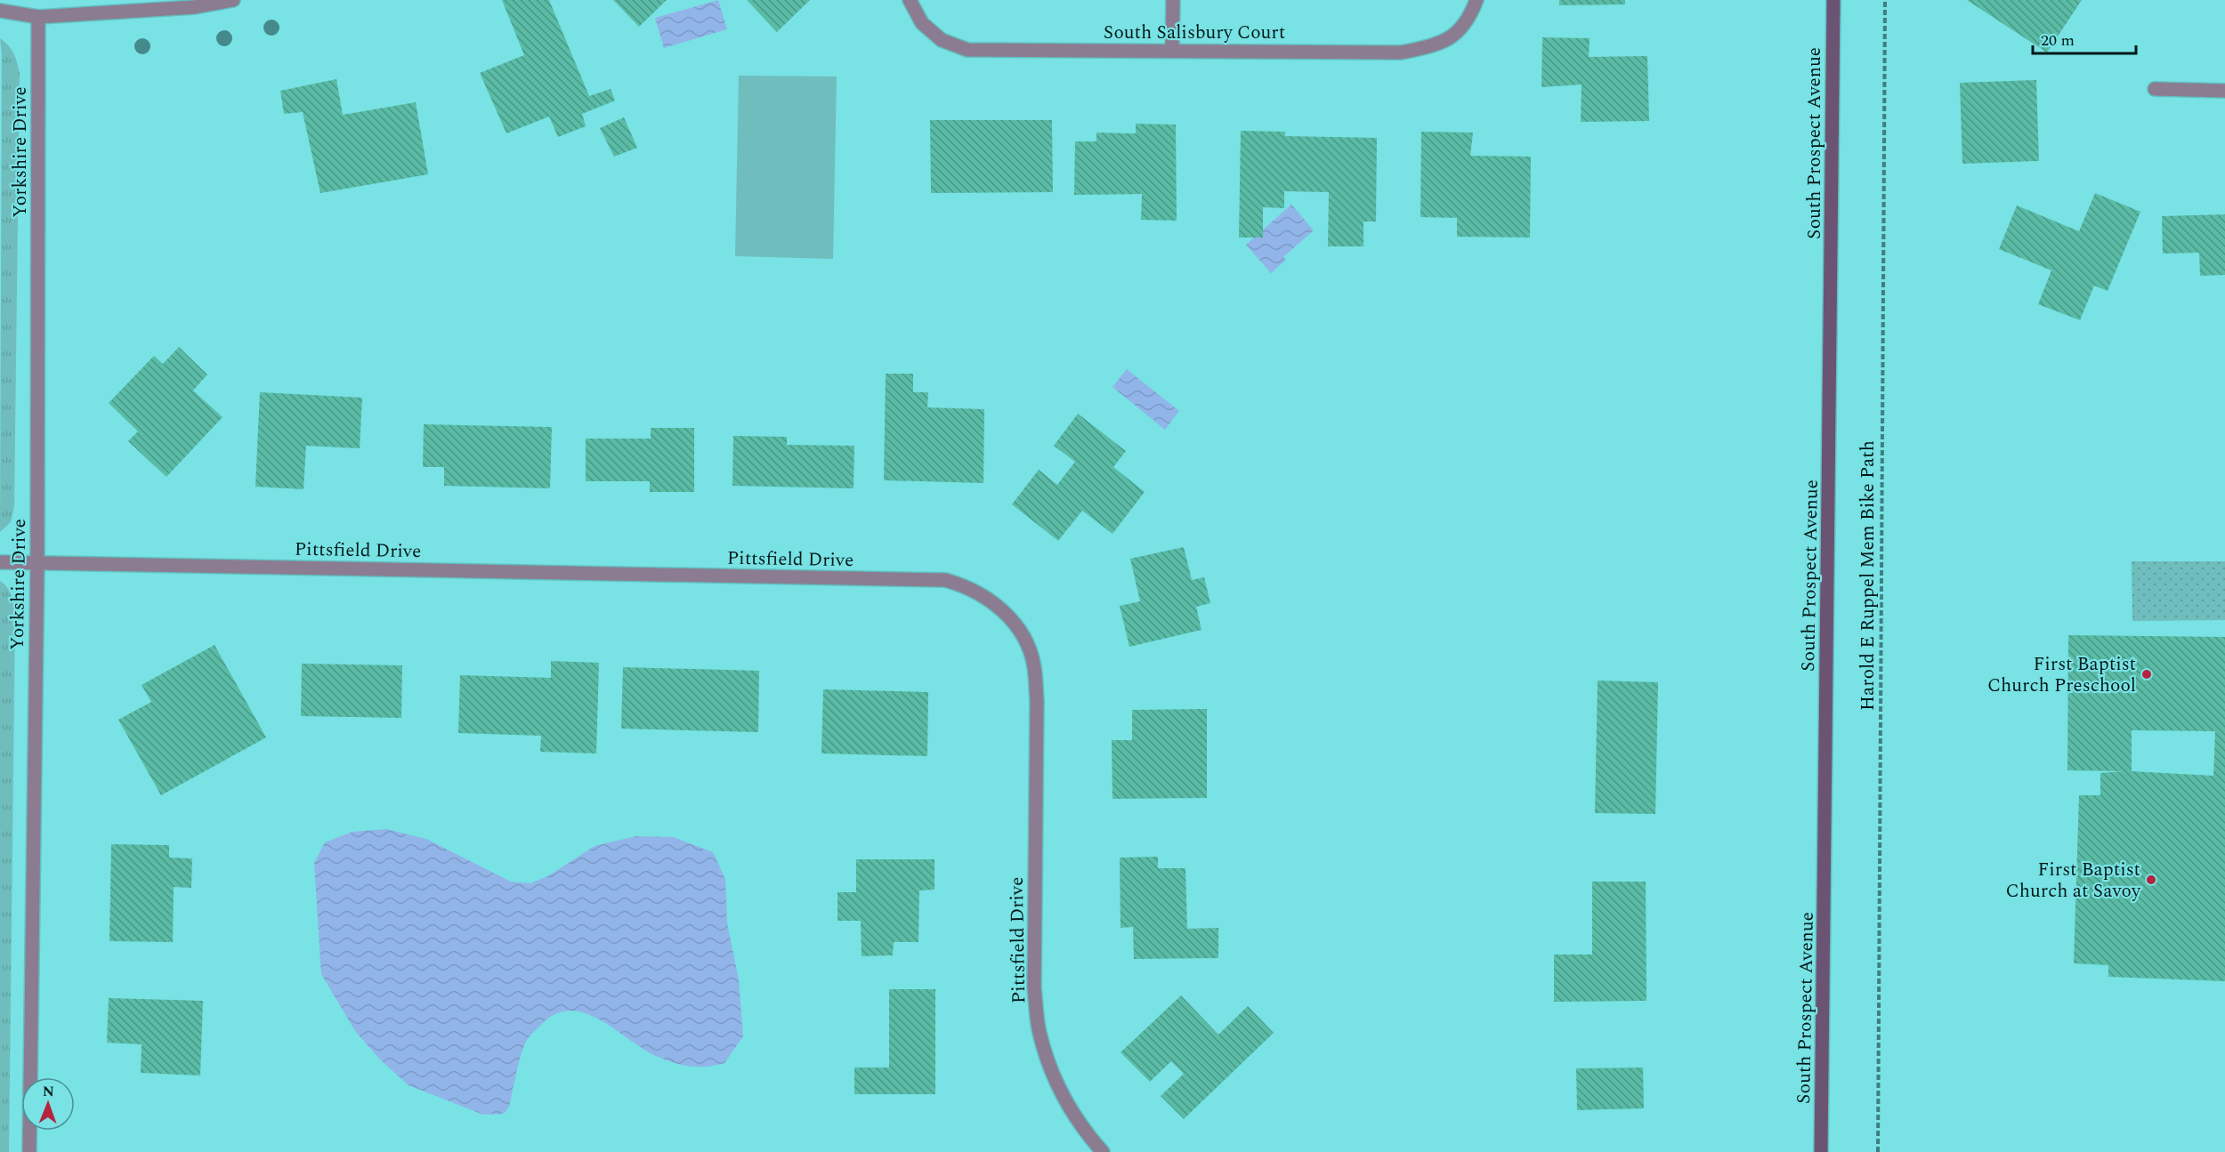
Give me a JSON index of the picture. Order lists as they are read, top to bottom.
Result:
{
  "streets": {
    "main road": ["South Prospect Avenue"],
    "street": ["South Salisbury Court", "Yorkshire Drive", "Pittsfield Drive"],
    "path": ["Harold E Ruppel Mem Bike Path"]
  },
  "crossings": [
    ["Yorkshire Drive", "Pittsfield Drive"]
  ],
  "places": ["First Baptist Church Preschool", "First Baptist Church at Savoy"],
  "scale_bar": "20 m",
  "north": "top"
}
